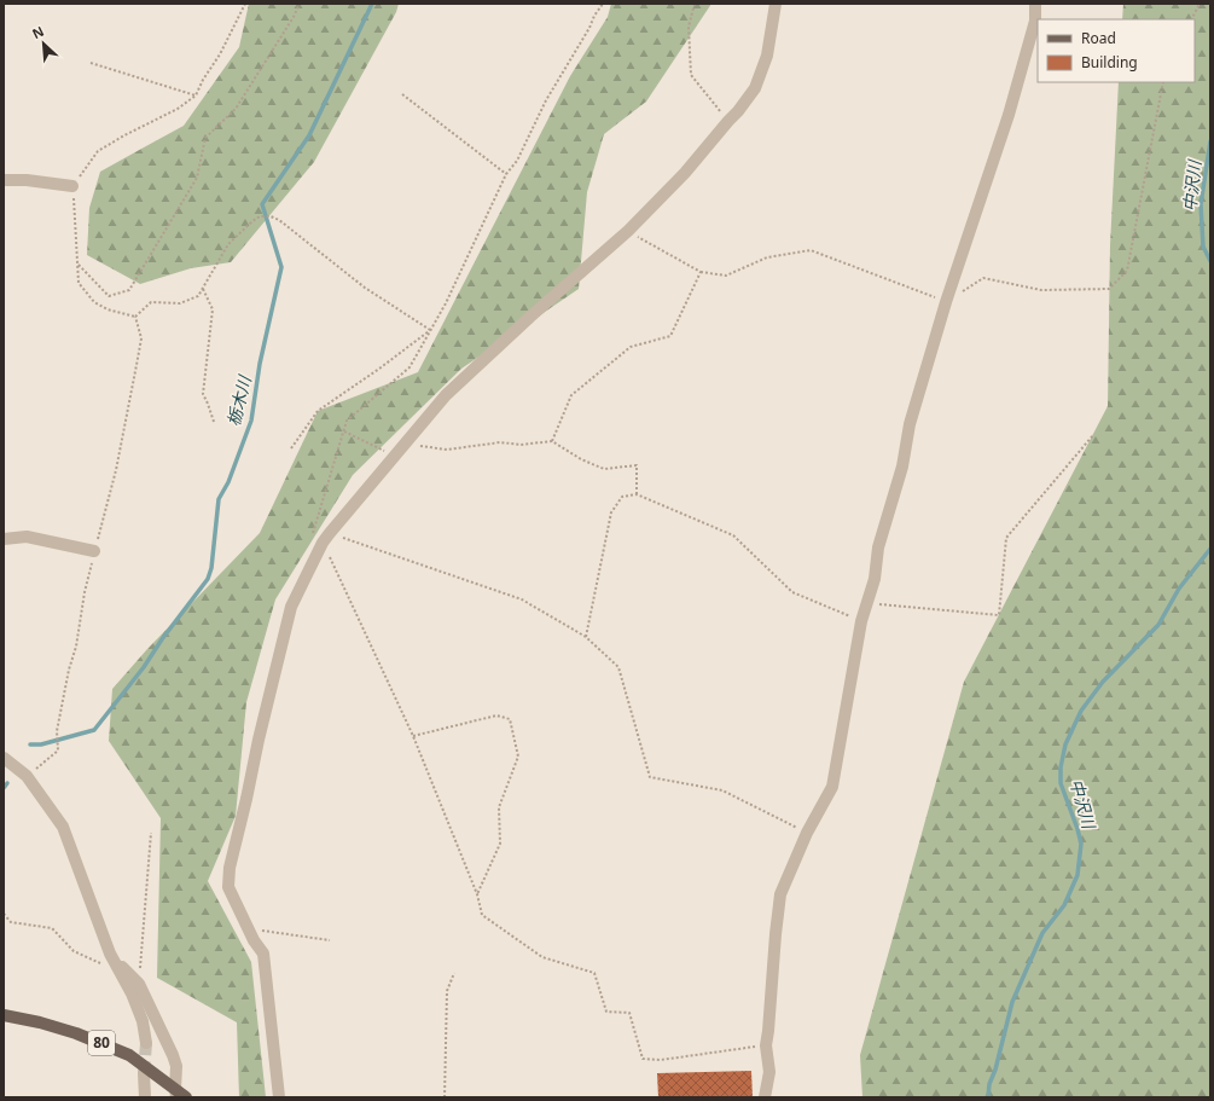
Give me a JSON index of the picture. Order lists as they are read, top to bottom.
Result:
{
  "streets": {
    "main road": ["80"]
  },
  "water": ["中沢川", "栃木川"],
  "legend": ["Road", "Building"],
  "north": "top left"
}
